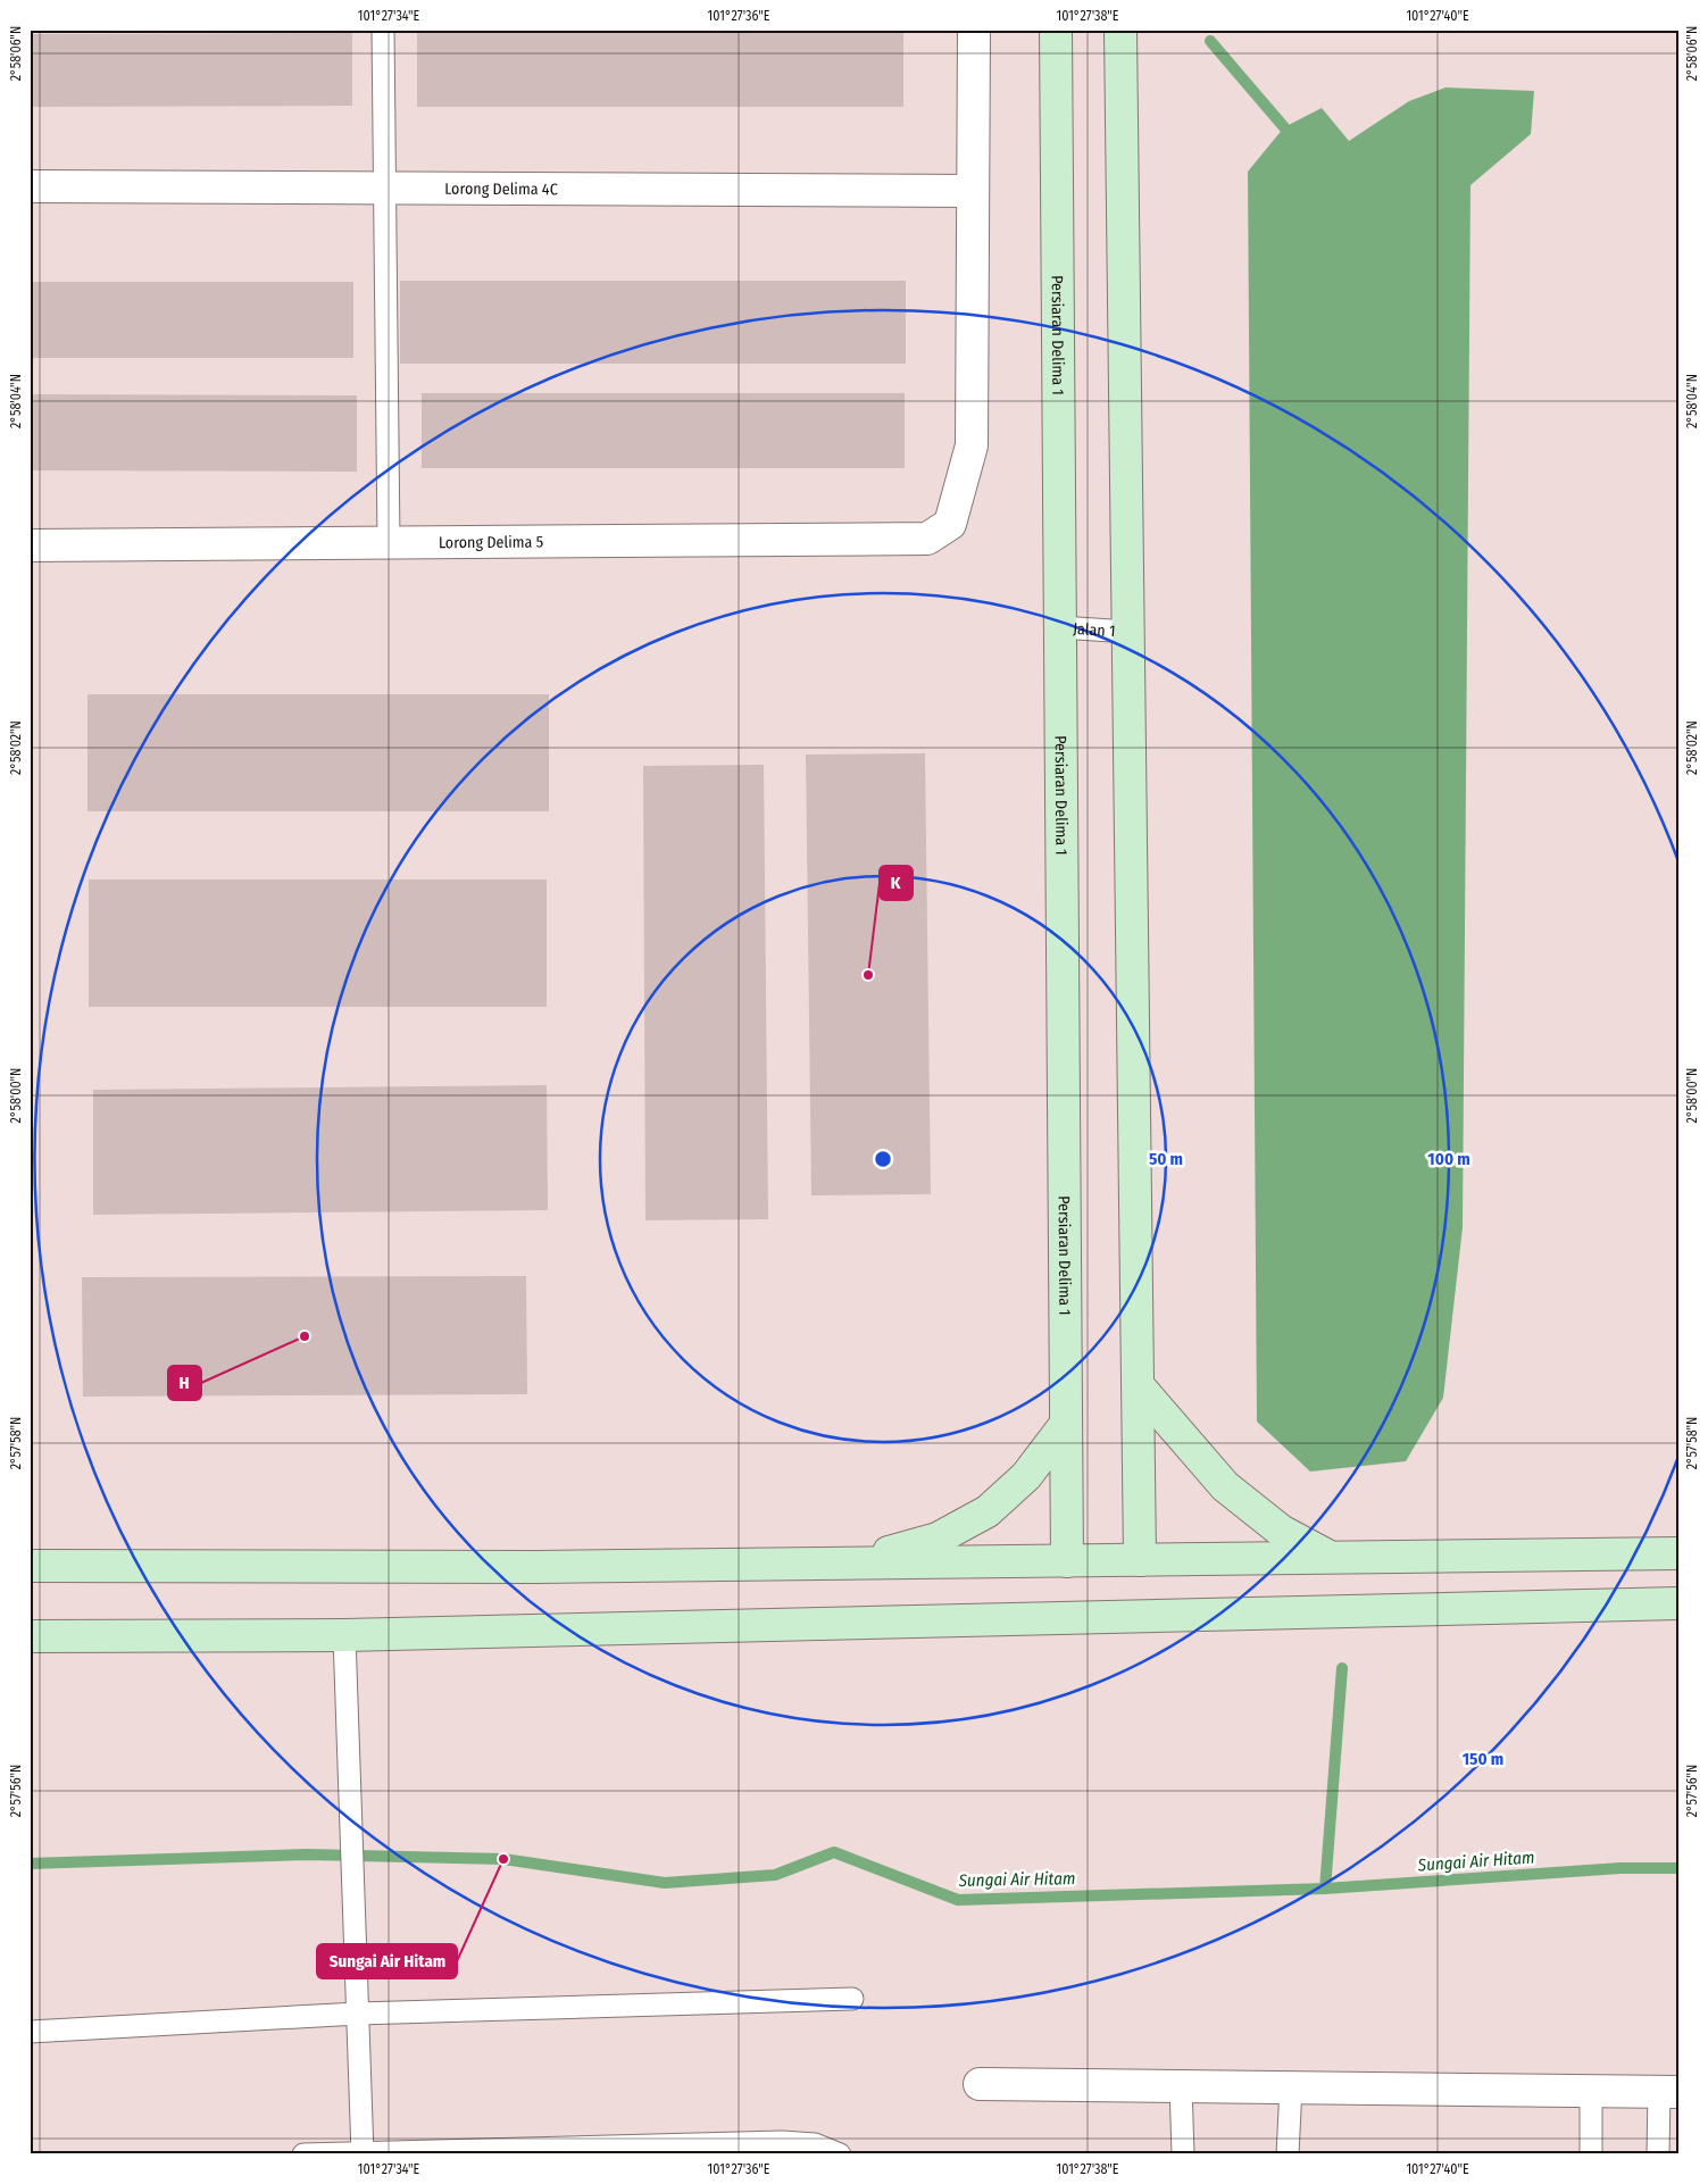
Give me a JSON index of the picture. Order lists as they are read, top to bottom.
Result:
{
  "streets": {
    "street": ["Lorong Delima 4C", "Persiaran Delima 1", "Lorong Delima 5"],
    "lane": ["Jalan 1"]
  },
  "crossings": [
    ["Lorong Delima 4C", "Lorong Delima 5"],
    ["Persiaran Delima 1", "Jalan 1"]
  ],
  "water": ["Sungai Air Hitam"],
  "places": ["K", "H", "Sungai Air Hitam"],
  "coordinates": [
    "101°27'34\"E",
    "101°27'36\"E",
    "101°27'38\"E",
    "101°27'40\"E",
    "2°58'06\"N",
    "2°58'04\"N",
    "2°58'02\"N",
    "2°58'00\"N",
    "2°57'58\"N",
    "2°57'56\"N"
  ],
  "rings": ["50 m", "100 m", "150 m"]
}
